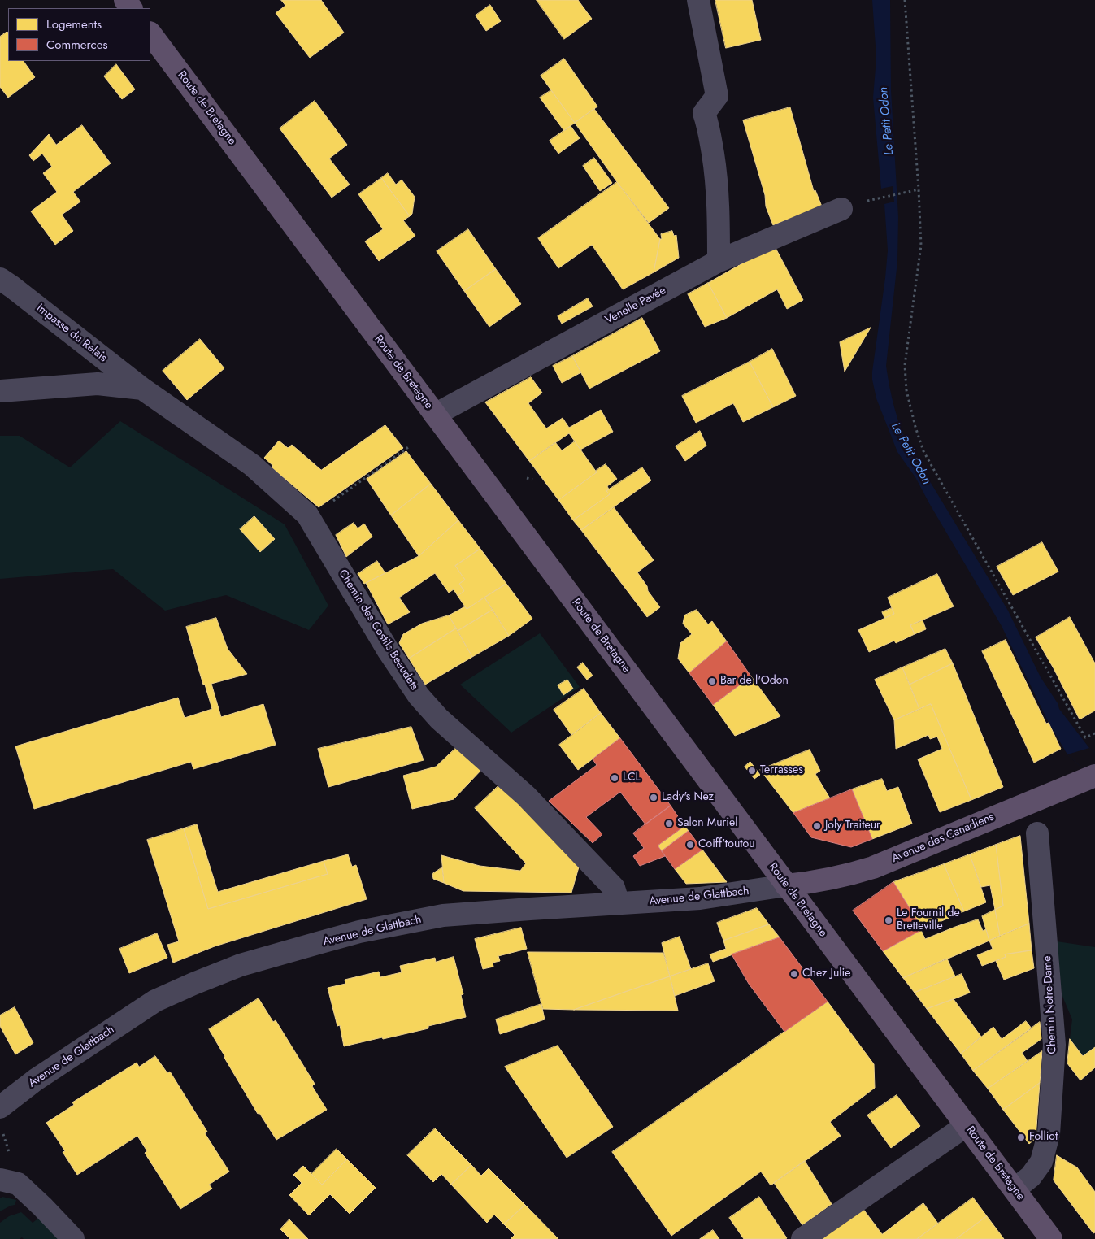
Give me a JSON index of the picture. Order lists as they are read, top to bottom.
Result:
{
  "streets": {
    "main road": ["Route de Bretagne", "Avenue des Canadiens"],
    "street": [
      "Venelle Pavée",
      "Impasse du Relais",
      "Chemin des Costils Beaudets",
      "Avenue de Glattbach",
      "Chemin Notre-Dame"
    ]
  },
  "crossings": [
    ["Route de Bretagne", "Venelle Pavée"],
    ["Route de Bretagne", "Avenue des Canadiens"],
    ["Route de Bretagne", "Avenue de Glattbach"],
    ["Route de Bretagne", "Chemin Notre-Dame"],
    ["Impasse du Relais", "Chemin des Costils Beaudets"],
    ["Chemin des Costils Beaudets", "Avenue de Glattbach"],
    ["Avenue des Canadiens", "Avenue de Glattbach"]
  ],
  "water": ["Le Petit Odon"],
  "places": [
    "Bar de l'Odon",
    "Terrasses",
    "LCL",
    "Lady's Nez",
    "Salon Muriel",
    "Joly Traiteur",
    "Coiff'toutou",
    "Le Fournil de Bretteville",
    "Chez Julie",
    "Folliot"
  ],
  "legend": ["Logements", "Commerces"]
}
